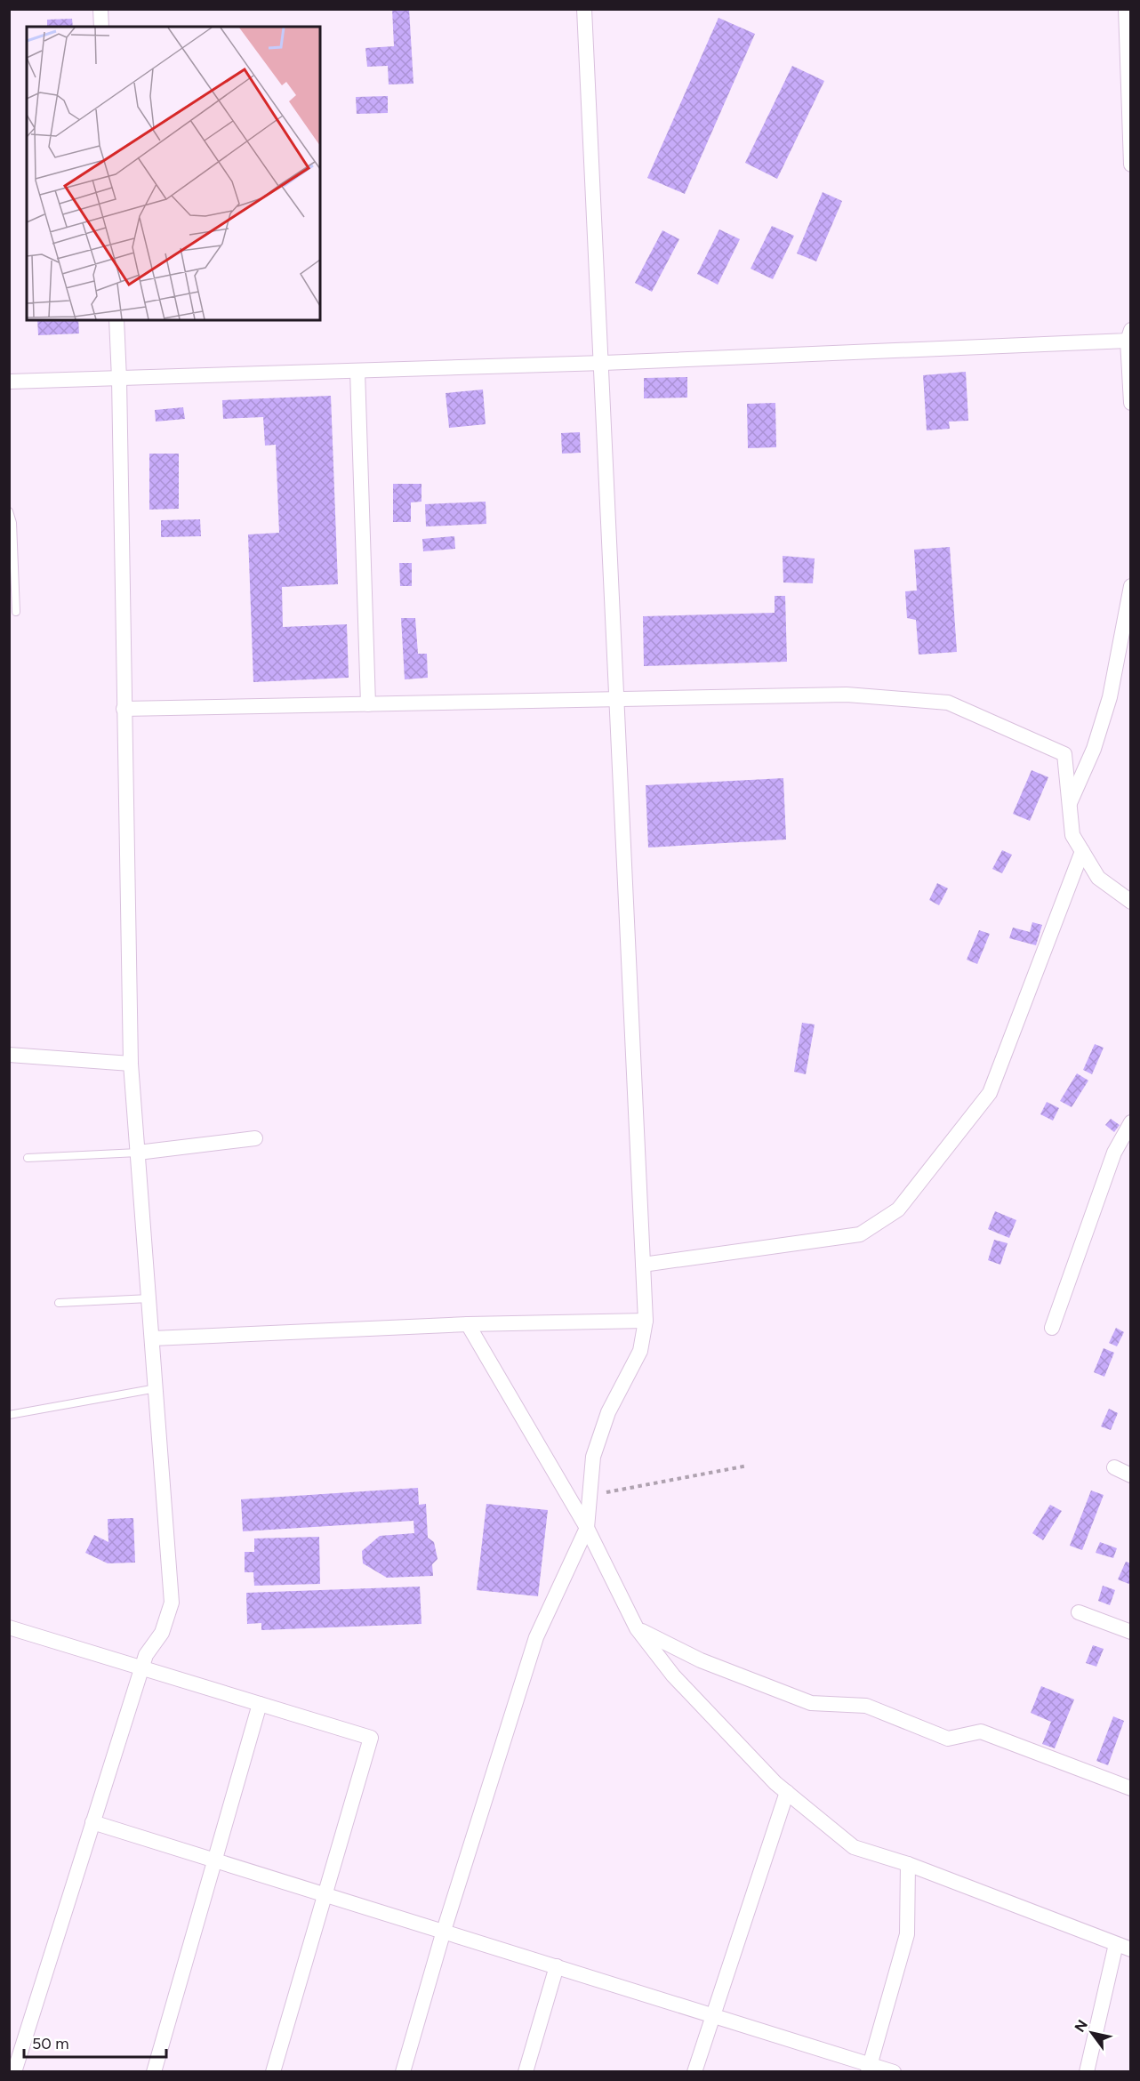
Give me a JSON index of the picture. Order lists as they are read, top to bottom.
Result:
{
  "scale_bar": "50 m",
  "north": "top left"
}
